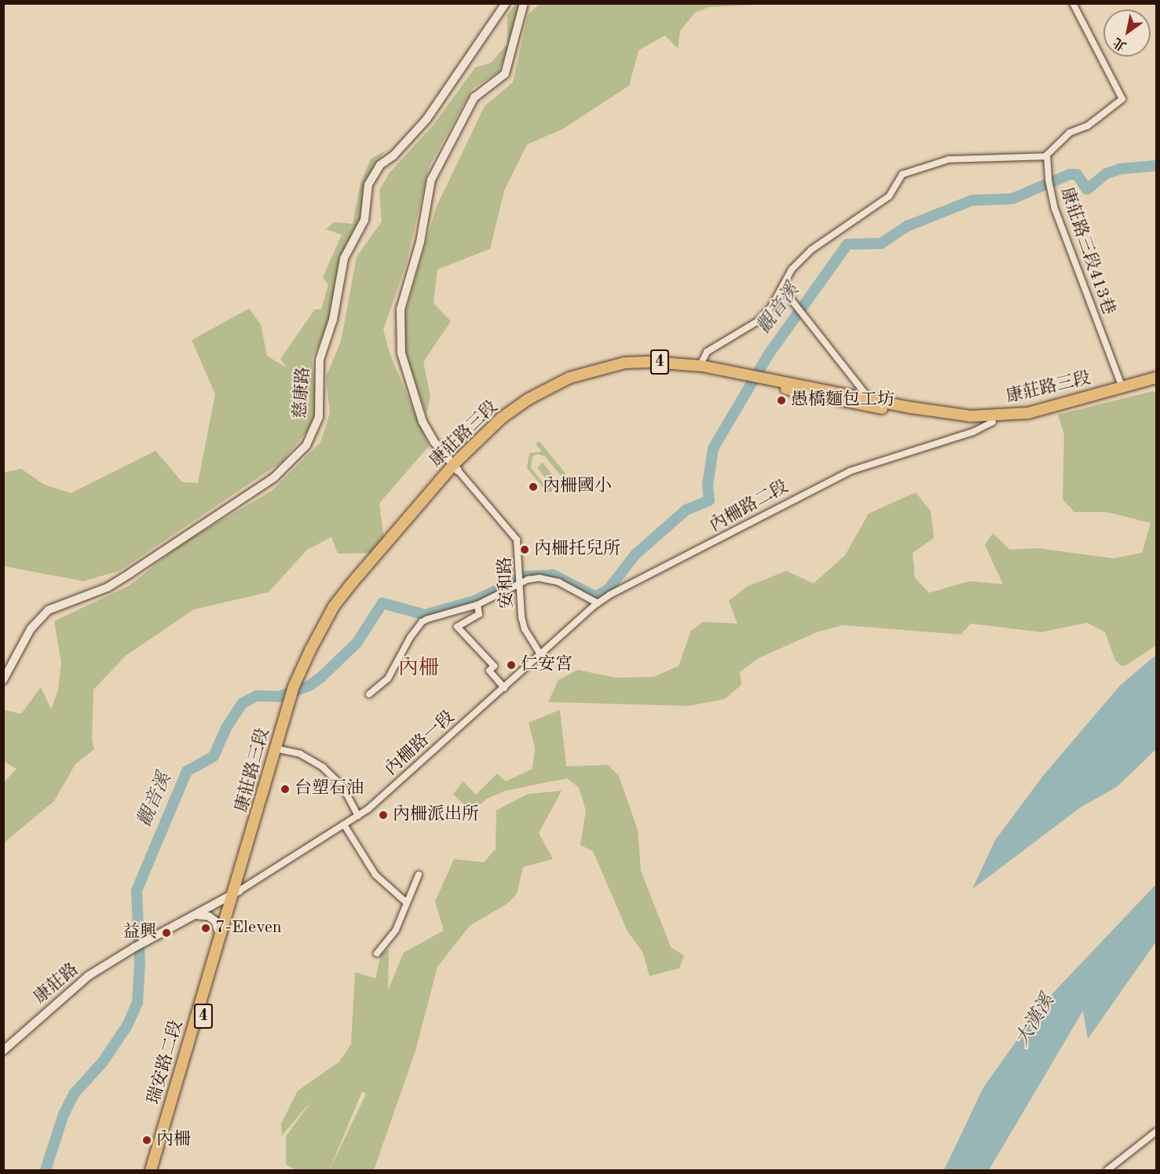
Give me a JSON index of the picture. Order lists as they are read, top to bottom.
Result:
{
  "streets": {
    "main road": ["4", "康莊路三段", "瑞安路二段"],
    "street": [
      "康莊路三段413巷",
      "慈康路",
      "內柵路二段",
      "安和路",
      "內柵路一段",
      "康莊路"
    ]
  },
  "crossings": [
    ["康莊路三段413巷", "康莊路三段"],
    ["4", "康莊路三段"],
    ["4", "內柵路一段"],
    ["4", "瑞安路二段"],
    ["康莊路三段", "內柵路二段"],
    ["康莊路三段", "安和路"],
    ["康莊路三段", "內柵路一段"],
    ["康莊路三段", "瑞安路二段"],
    ["內柵路二段", "安和路"],
    ["內柵路二段", "內柵路一段"],
    ["安和路", "內柵路一段"],
    ["內柵路一段", "瑞安路二段"]
  ],
  "districts": ["內柵"],
  "water": ["觀音溪", "大漢溪"],
  "places": [
    "愚橋麵包工坊",
    "內柵國小",
    "內柵托兒所",
    "仁安宮",
    "台塑石油",
    "內柵派出所",
    "7-Eleven",
    "益興",
    "內柵"
  ],
  "north": "bottom left"
}
